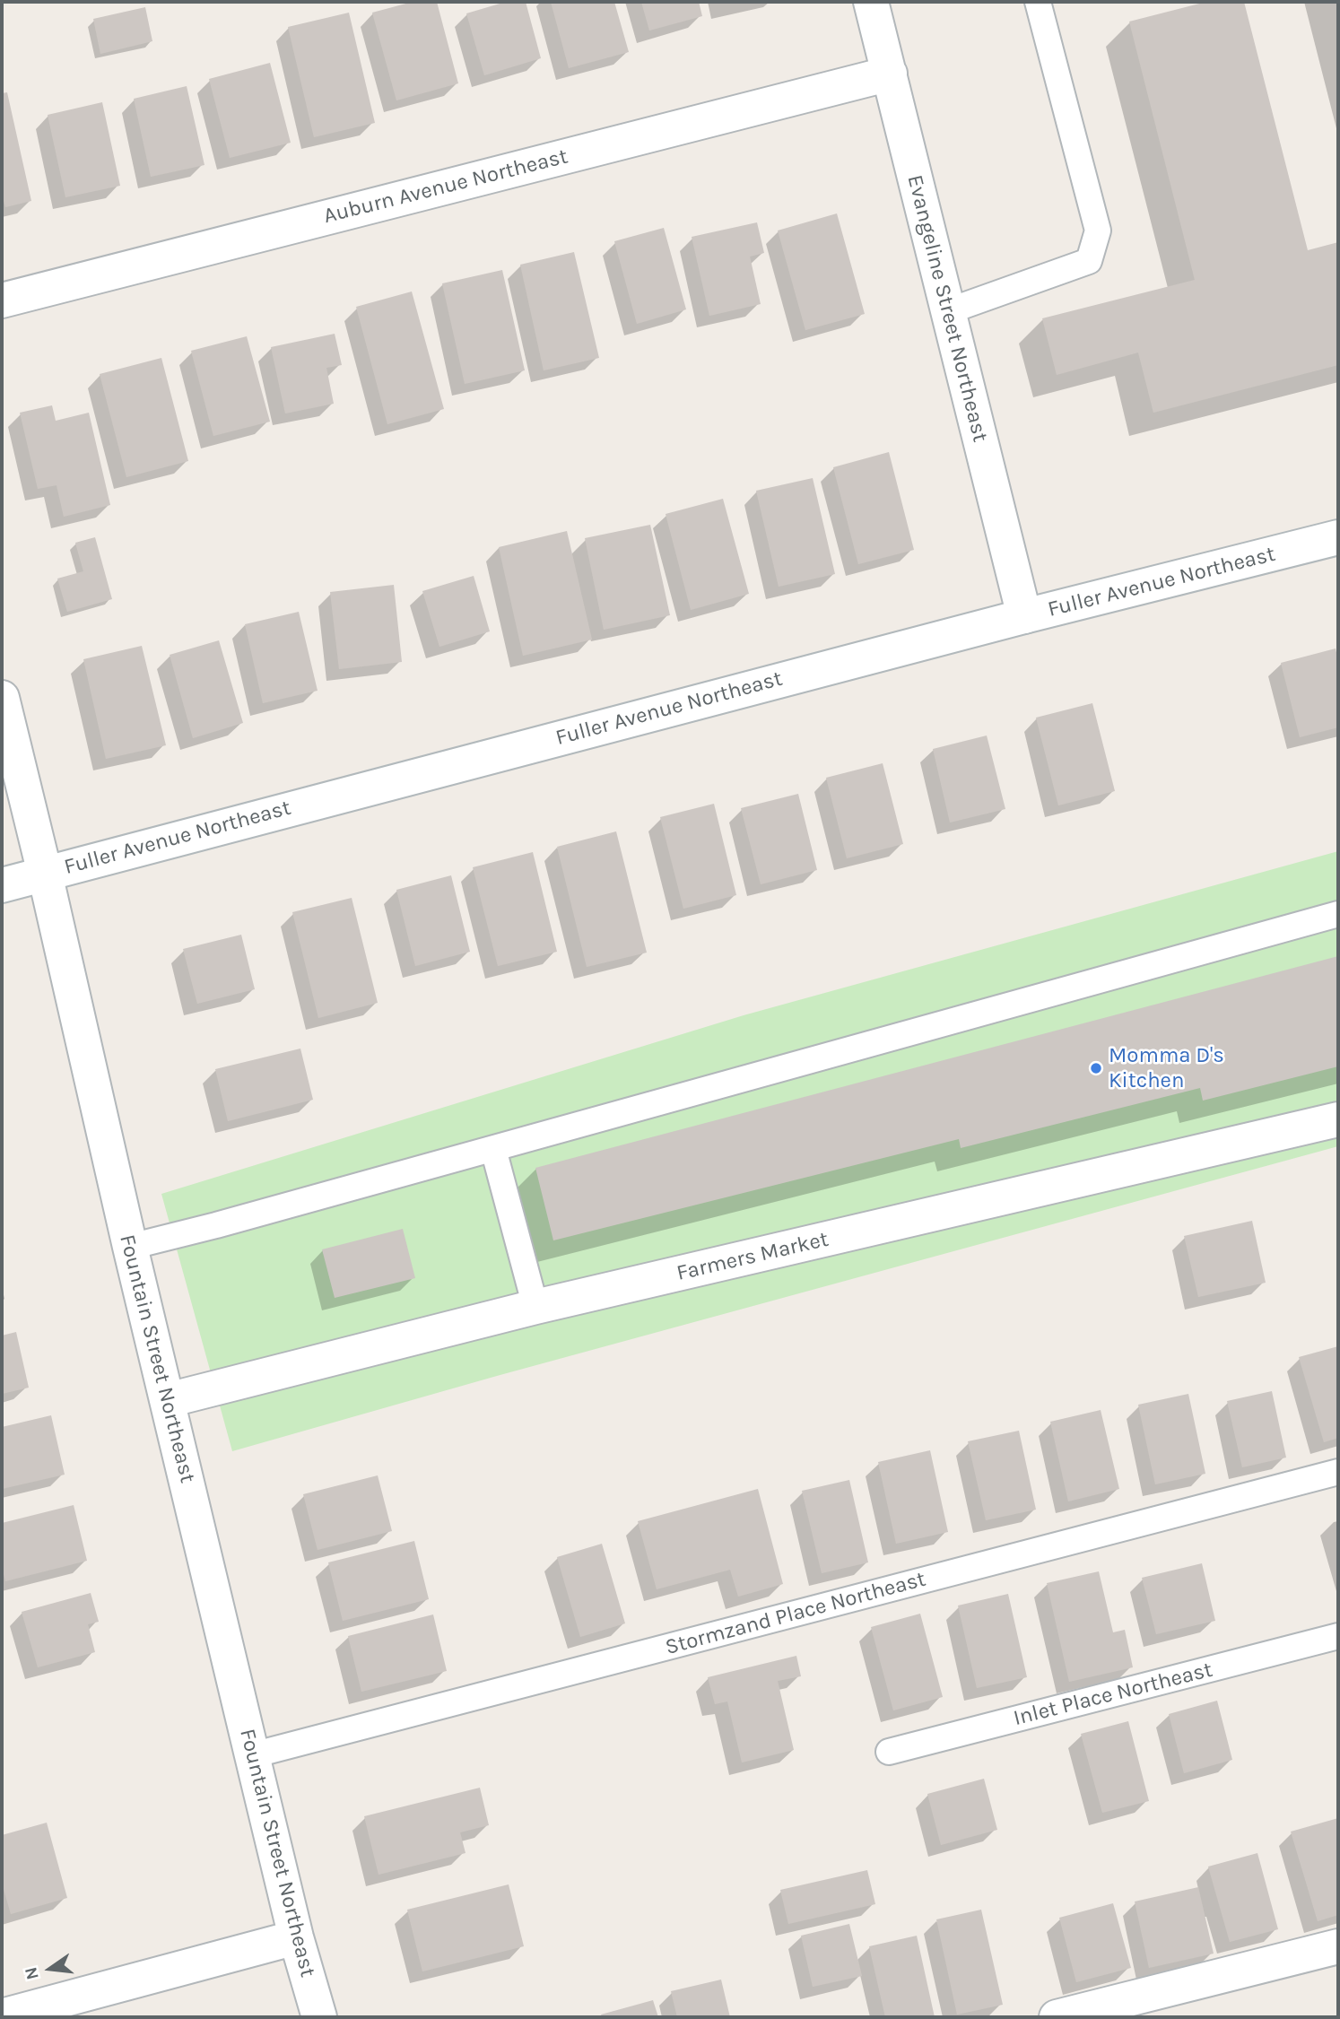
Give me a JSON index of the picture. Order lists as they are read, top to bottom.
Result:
{
  "streets": {
    "street": [
      "Auburn Avenue Northeast",
      "Evangeline Street Northeast",
      "Fuller Avenue Northeast",
      "Farmers Market",
      "Fountain Street Northeast"
    ],
    "lane": ["Stormzand Place Northeast", "Inlet Place Northeast"]
  },
  "crossings": [
    ["Auburn Avenue Northeast", "Evangeline Street Northeast"],
    ["Evangeline Street Northeast", "Fuller Avenue Northeast"],
    ["Fuller Avenue Northeast", "Fountain Street Northeast"],
    ["Farmers Market", "Fountain Street Northeast"],
    ["Fountain Street Northeast", "Stormzand Place Northeast"]
  ],
  "places": ["Momma D's Kitchen"],
  "north": "left"
}
